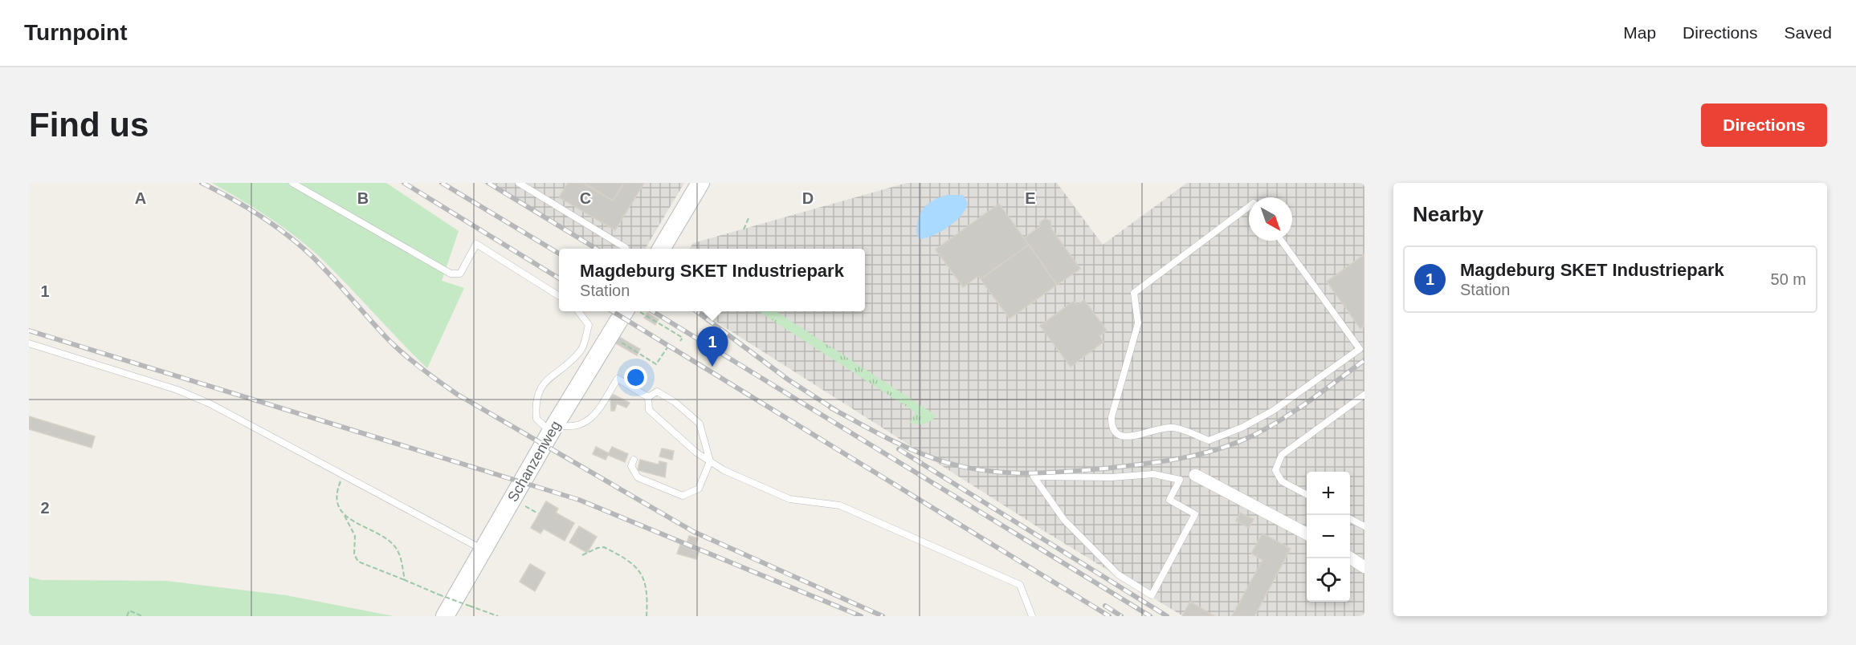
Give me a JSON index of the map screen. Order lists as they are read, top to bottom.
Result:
{
  "streets": {
    "main road": ["Schanzenweg"]
  },
  "north": "bottom right",
  "page": {
    "header": "Turnpoint",
    "nav": ["Map", "Directions", "Saved"],
    "buttons": "Directions",
    "title": "Find us",
    "heading": "Nearby",
    "list": [
      {
        "mark": "1",
        "name": "Magdeburg SKET Industriepark",
        "note": "Station",
        "value": "50 m"
      }
    ],
    "popup": ["Magdeburg SKET Industriepark", "Station"],
    "pins": "1",
    "map_buttons": ["+", "−"]
  },
  "grid": {
    "columns": [
      "A",
      "B",
      "C",
      "D",
      "E"
    ],
    "rows": ["1", "2"]
  }
}
